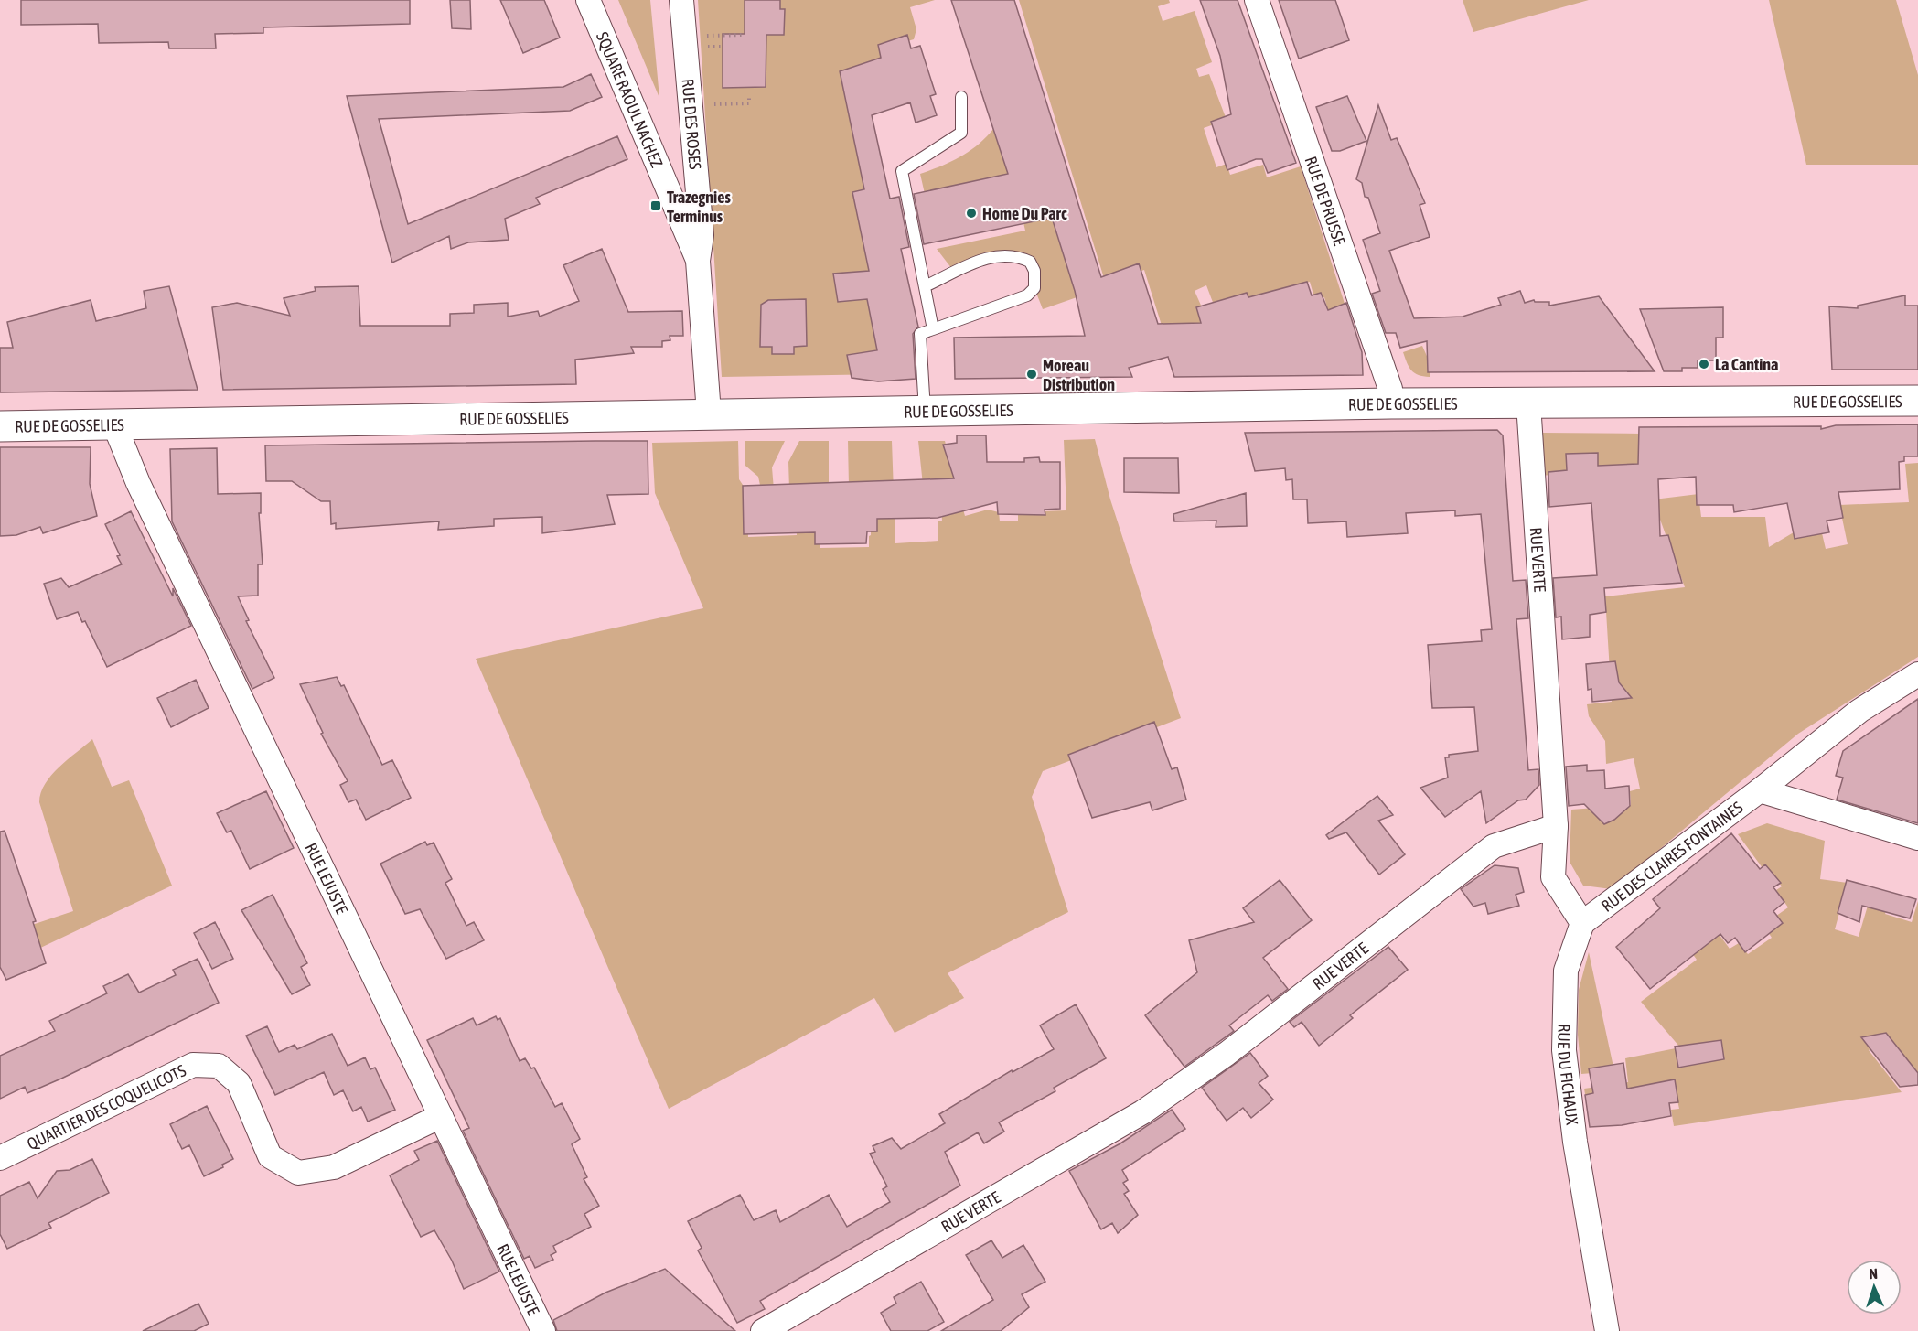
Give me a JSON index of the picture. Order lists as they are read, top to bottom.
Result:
{
  "streets": {
    "main road": ["RUE DE GOSSELIES"],
    "street": [
      "SQUARE RAOUL NACHEZ",
      "RUE DES ROSES",
      "RUE DE PRUSSE",
      "RUE VERTE",
      "RUE DES CLAIRES FONTAINES",
      "RUE LEJUSTE",
      "RUE DU FICHAUX",
      "QUARTIER DES COQUELICOTS"
    ]
  },
  "crossings": [
    ["SQUARE RAOUL NACHEZ", "RUE DES ROSES"],
    ["RUE DES ROSES", "RUE DE GOSSELIES"],
    ["RUE DE PRUSSE", "RUE DE GOSSELIES"],
    ["RUE DE GOSSELIES", "RUE VERTE"],
    ["RUE DE GOSSELIES", "RUE LEJUSTE"],
    ["RUE DES CLAIRES FONTAINES", "RUE DU FICHAUX"],
    ["RUE LEJUSTE", "QUARTIER DES COQUELICOTS"]
  ],
  "places": {
    "transit": ["Trazegnies Terminus"],
    "other": ["Home Du Parc", "La Cantina", "Moreau Distribution"]
  },
  "north": "top"
}
